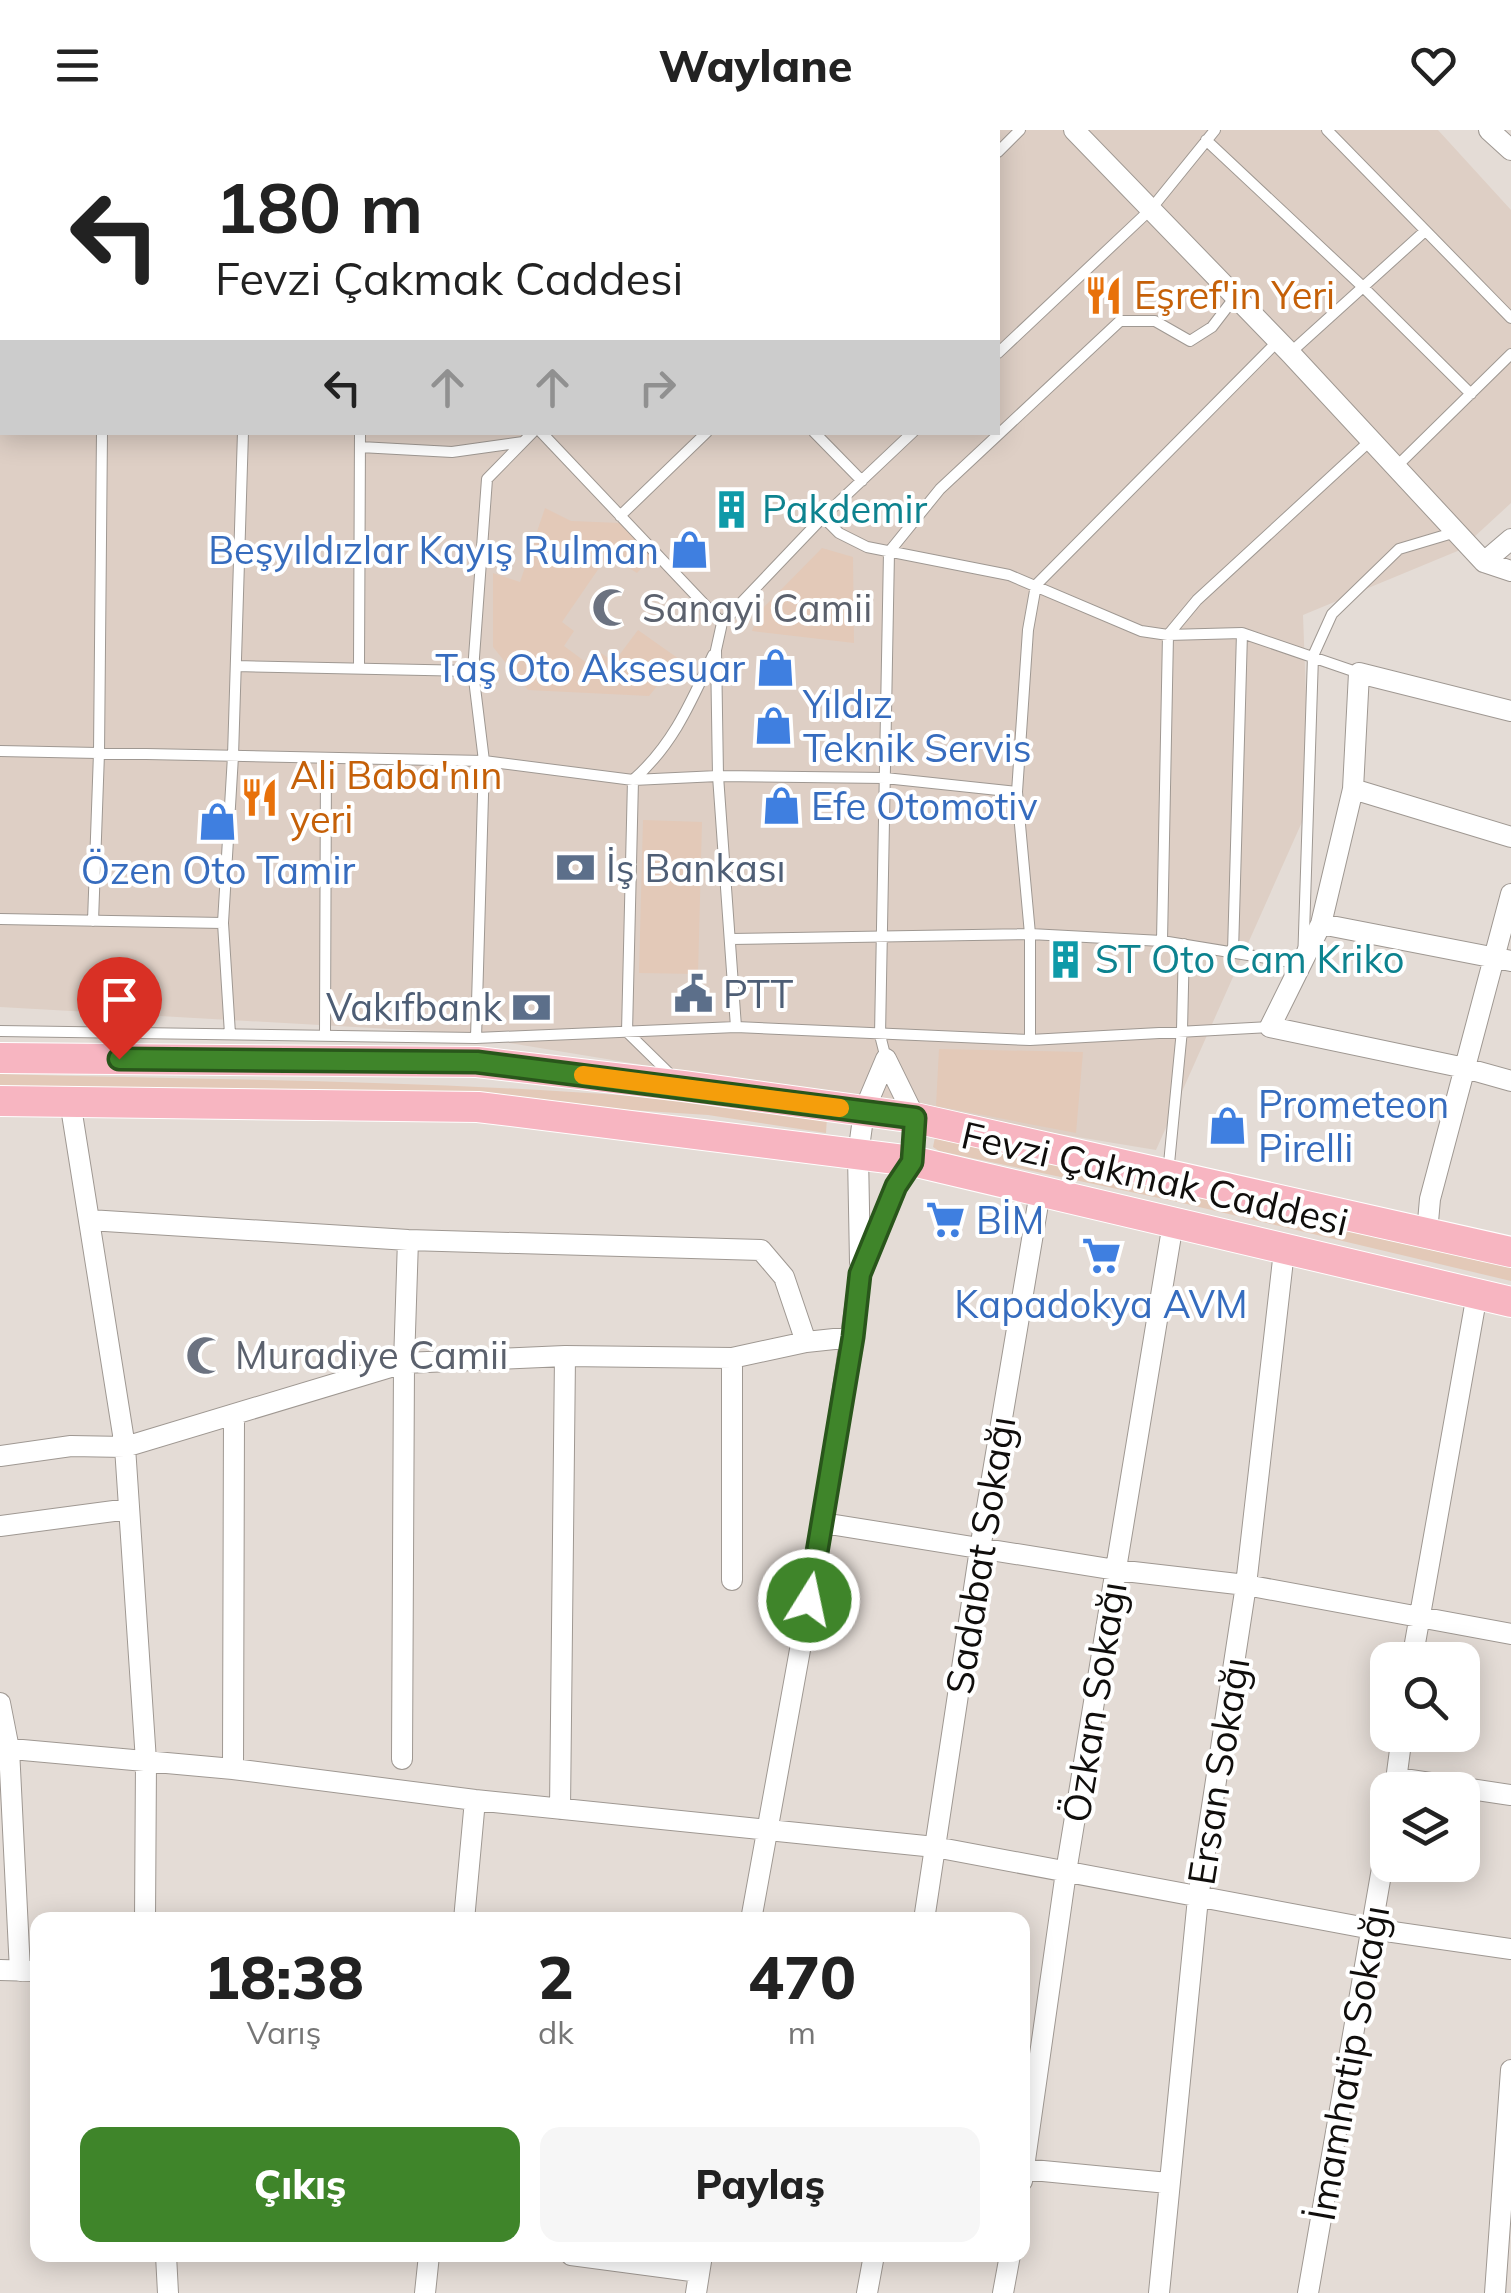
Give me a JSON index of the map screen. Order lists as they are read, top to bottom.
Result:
{
  "streets": {
    "main road": ["Fevzi Çakmak Caddesi"],
    "street": [
      "Sadabat Sokağı",
      "Özkan Sokağı",
      "Ersan Sokağı",
      "İmamhatip Sokağı"
    ]
  },
  "crossings": [
    ["Fevzi Çakmak Caddesi", "Sadabat Sokağı"],
    ["Fevzi Çakmak Caddesi", "Özkan Sokağı"],
    ["Fevzi Çakmak Caddesi", "Ersan Sokağı"]
  ],
  "places": {
    "restaurant": ["Eşref'in Yeri", "Ali Baba'nın yeri"],
    "building": ["Pakdemir", "ST Oto Cam Kriko"],
    "shop": [
      "Beşyıldızlar Kayış Rulman",
      "Taş Oto Aksesuar",
      "Yıldız Teknik Servis",
      "Efe Otomotiv",
      "Özen Oto Tamir",
      "Prometeon Pirelli"
    ],
    "mosque": ["Sanayi Camii", "Muradiye Camii"],
    "bank": ["İş Bankası", "Vakıfbank"],
    "public building": ["PTT"],
    "supermarket": ["BİM", "Kapadokya AVM"]
  },
  "page": {
    "header": "Waylane",
    "turn": ["180 m", "Fevzi Çakmak Caddesi"],
    "eta": [
      "18:38",
      "Varış",
      "2",
      "dk",
      "470",
      "m"
    ],
    "buttons": ["Çıkış", "Paylaş"]
  }
}
